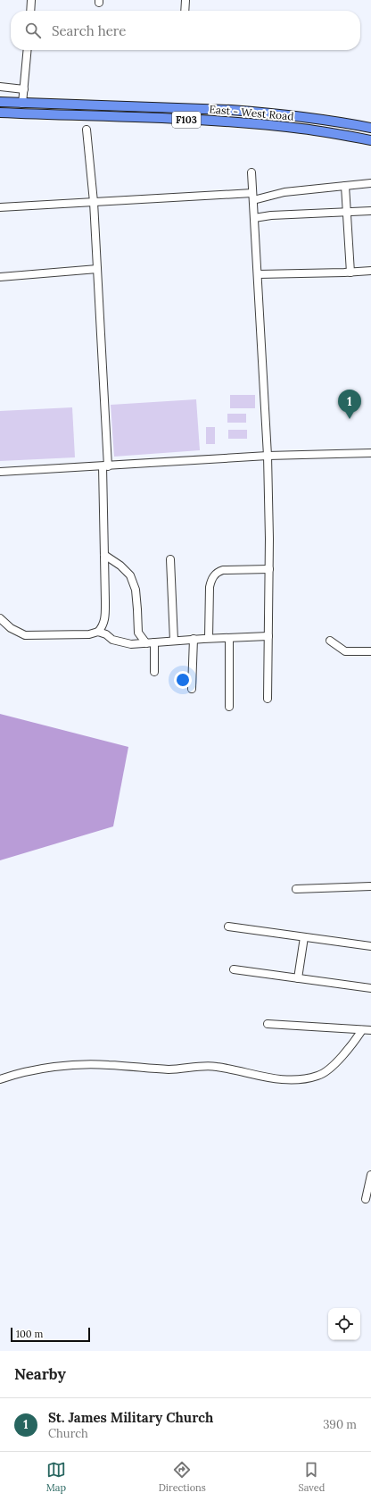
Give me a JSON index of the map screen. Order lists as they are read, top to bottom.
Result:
{
  "streets": {
    "main road": ["East - West Road", "F103"]
  },
  "scale_bar": "100 m",
  "page": {
    "search": "Search here",
    "pins": "1",
    "scale": "100 m",
    "heading": "Nearby",
    "list": [
      {
        "mark": "1",
        "name": "St. James Military Church",
        "note": "Church",
        "value": "390 m"
      }
    ],
    "nav": ["Map", "Directions", "Saved"]
  }
}
